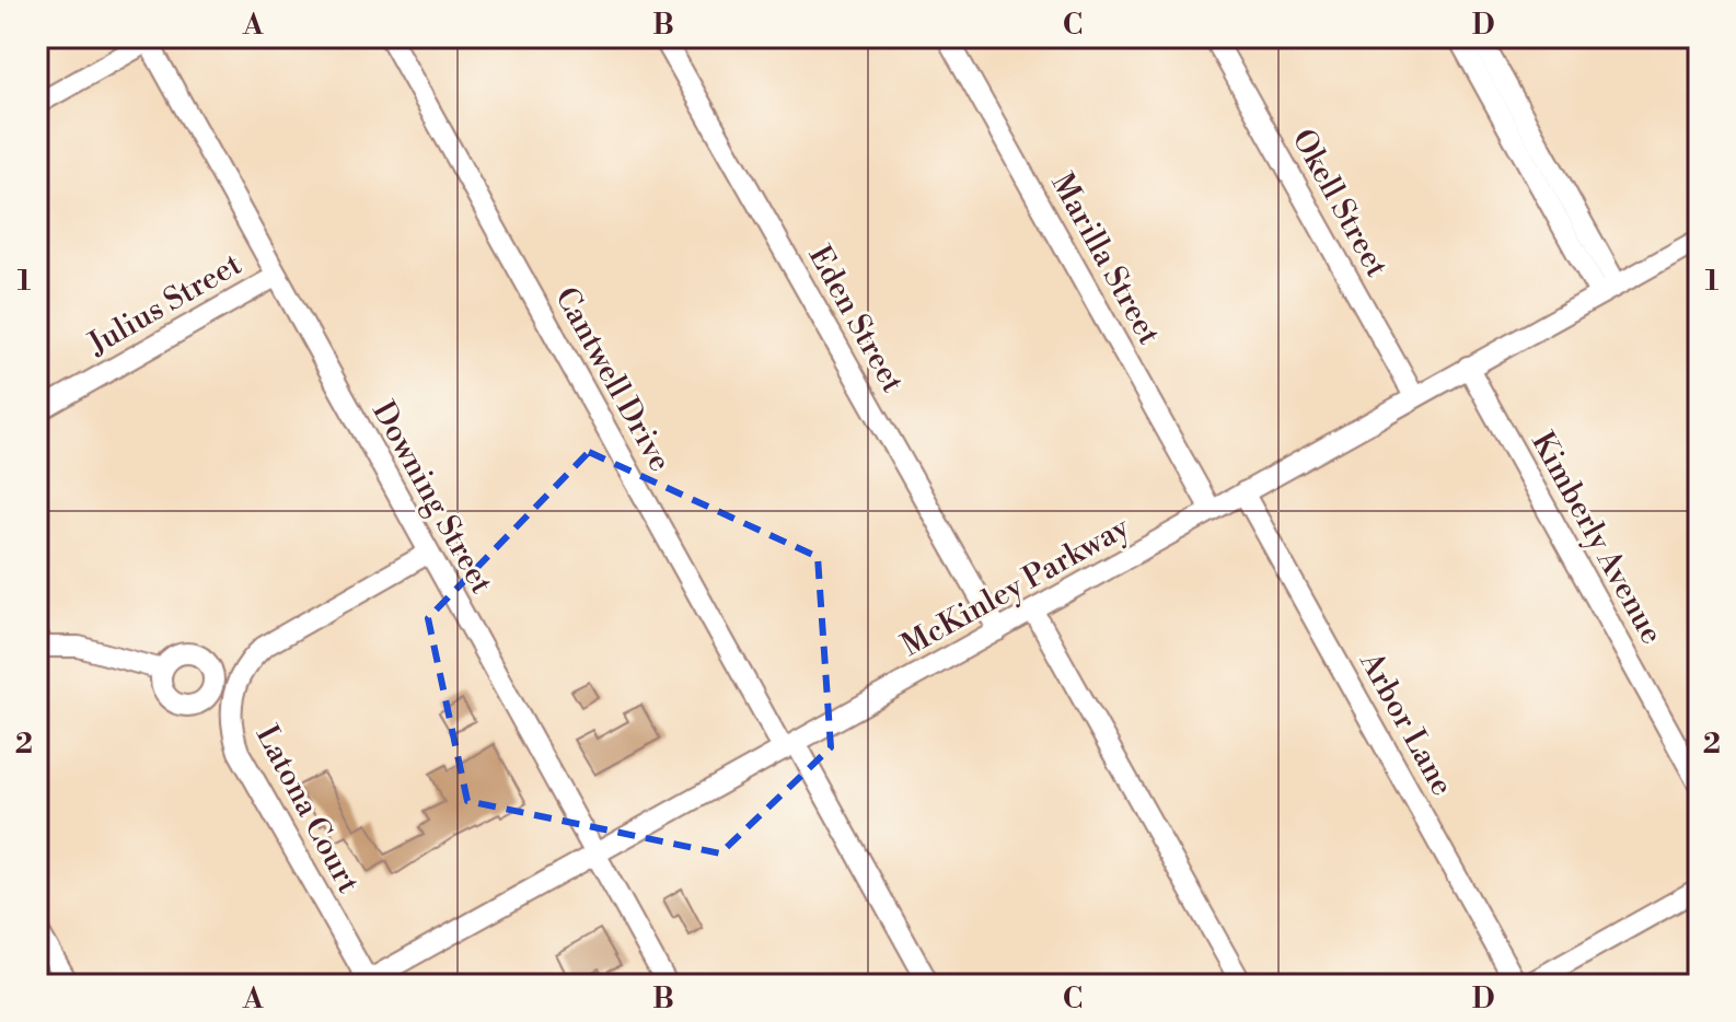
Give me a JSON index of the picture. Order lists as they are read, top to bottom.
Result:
{
  "streets": {
    "street": [
      "Okell Street",
      "Marilla Street",
      "Julius Street",
      "Eden Street",
      "Cantwell Drive",
      "Downing Street",
      "Kimberly Avenue",
      "McKinley Parkway",
      "Arbor Lane",
      "Latona Court"
    ]
  },
  "crossings": [
    ["Okell Street", "McKinley Parkway"],
    ["Marilla Street", "McKinley Parkway"],
    ["Julius Street", "Downing Street"],
    ["Eden Street", "McKinley Parkway"],
    ["Cantwell Drive", "McKinley Parkway"],
    ["Downing Street", "McKinley Parkway"],
    ["Kimberly Avenue", "McKinley Parkway"],
    ["McKinley Parkway", "Arbor Lane"],
    ["McKinley Parkway", "Latona Court"]
  ],
  "grid": {
    "columns": [
      "A",
      "B",
      "C",
      "D"
    ],
    "rows": ["1", "2"]
  }
}
